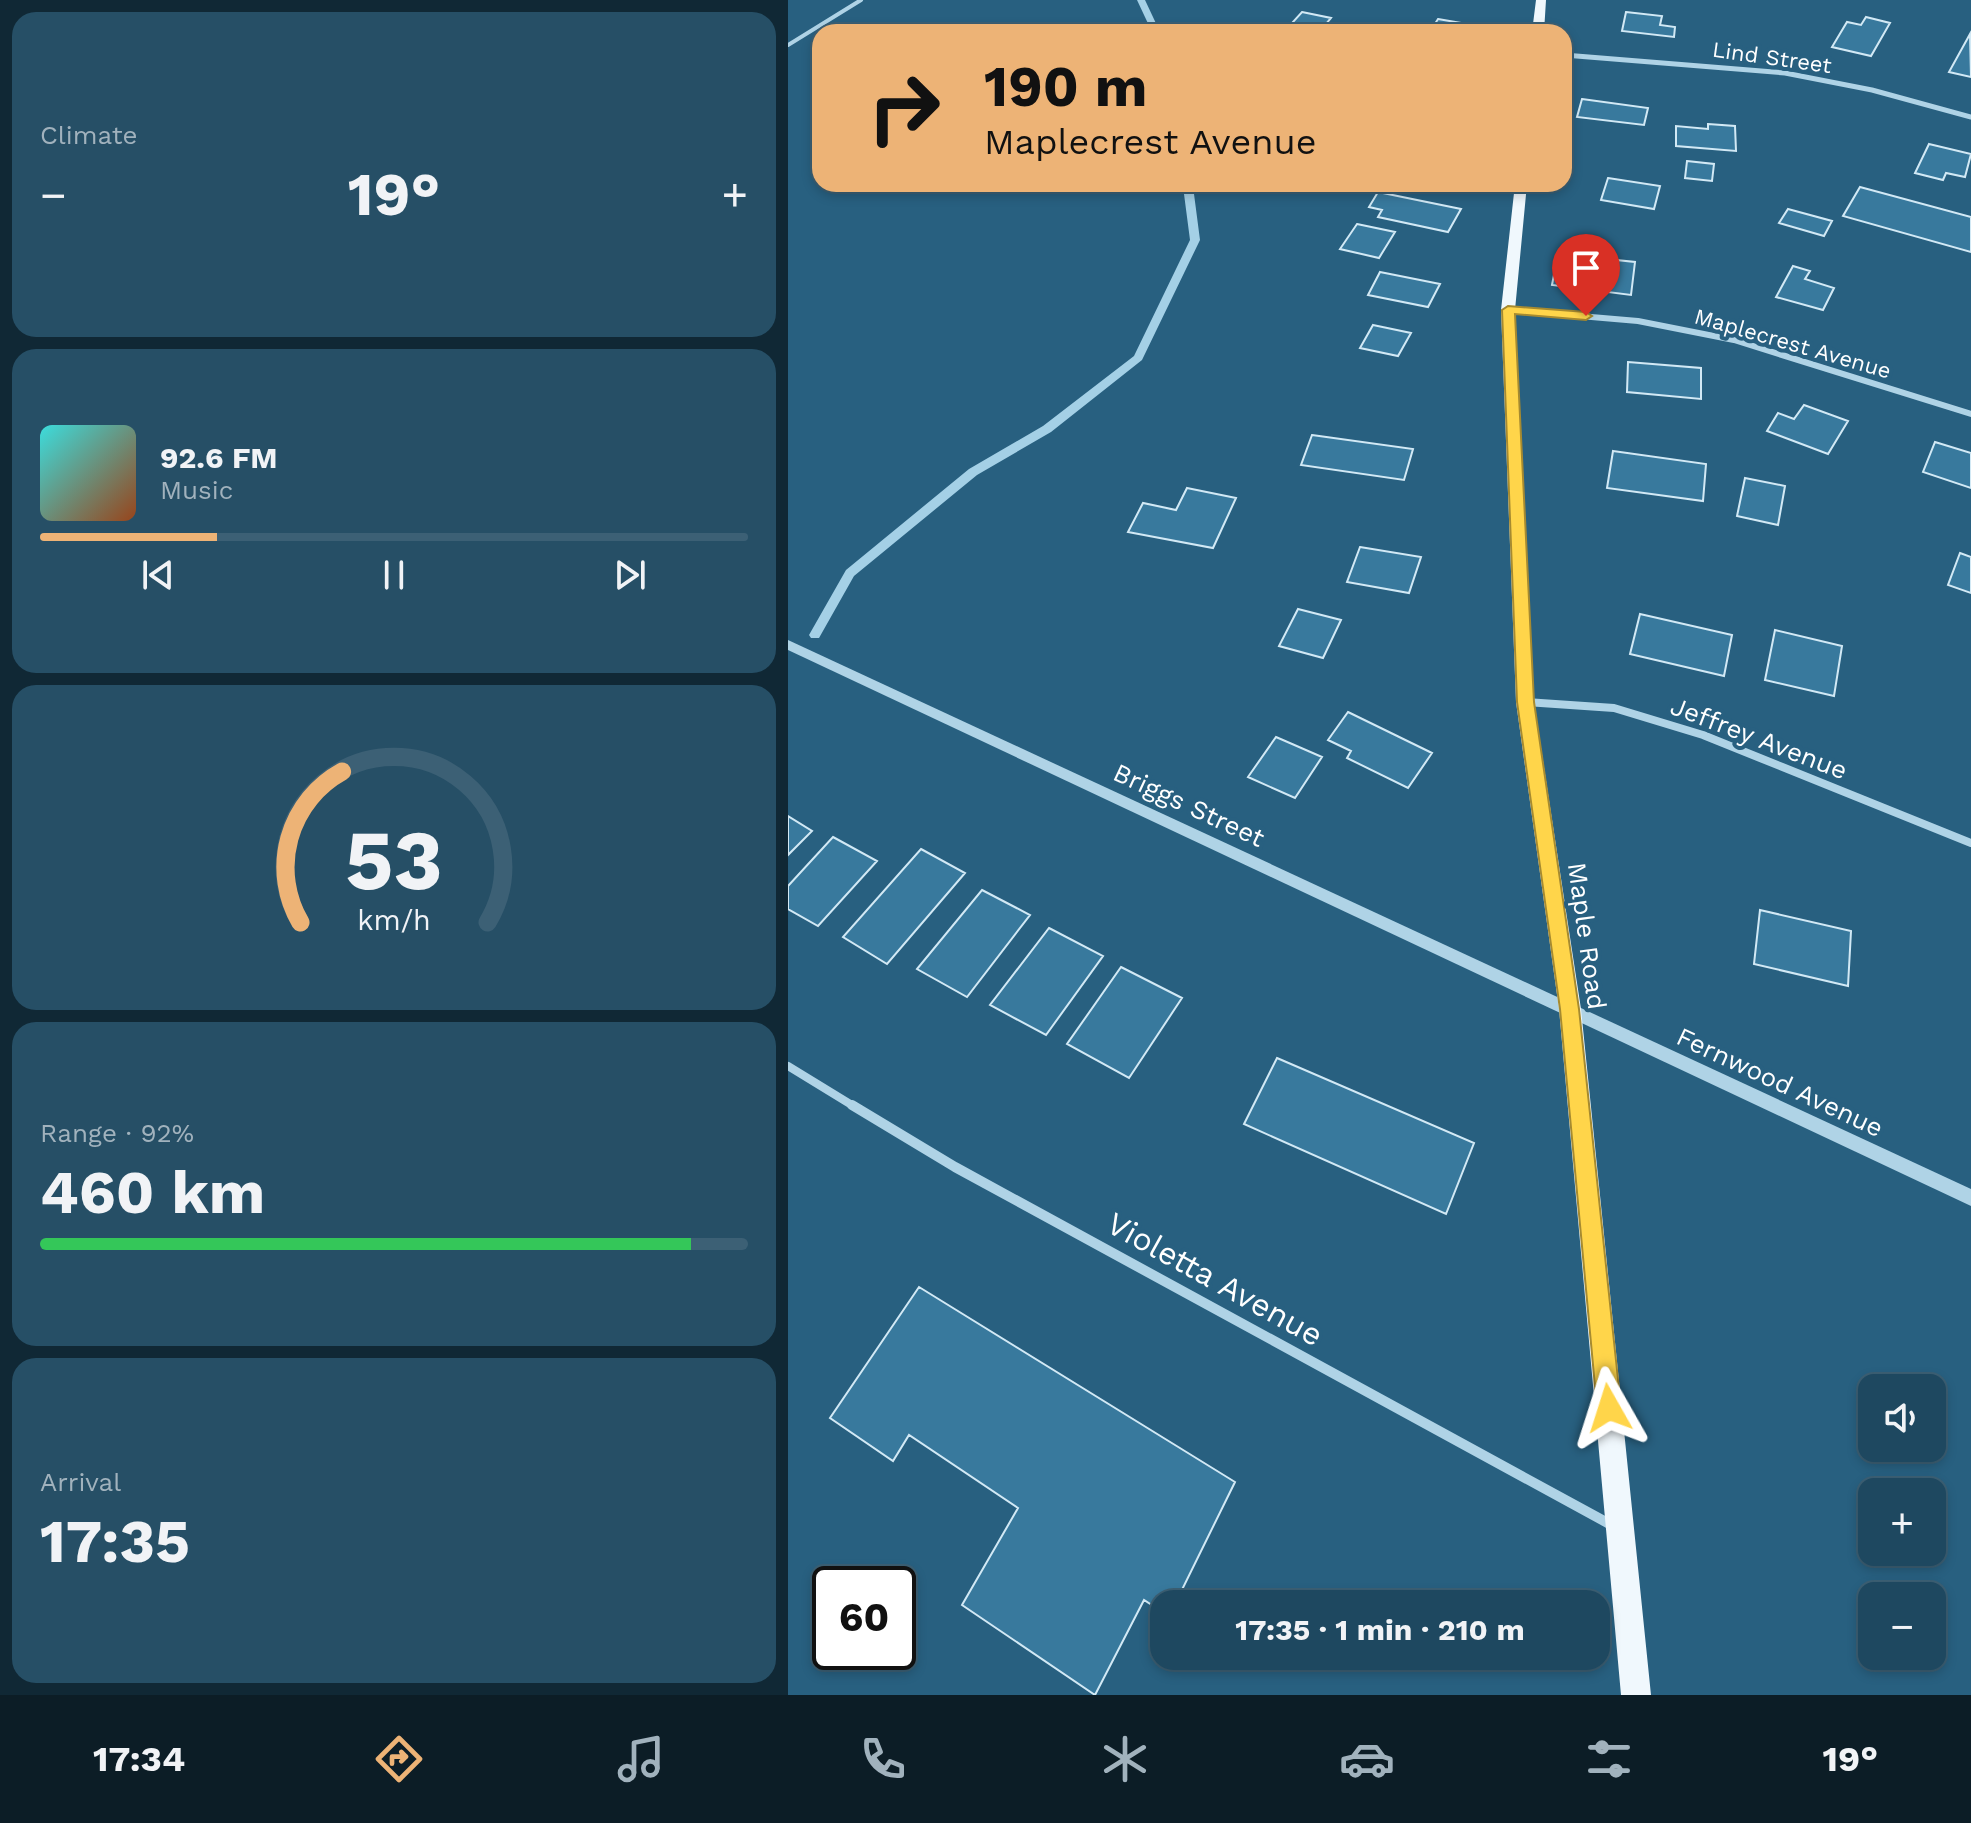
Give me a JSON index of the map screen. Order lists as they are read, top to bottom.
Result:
{
  "streets": {
    "main road": ["Maple Road"],
    "street": [
      "Lind Street",
      "Maplecrest Avenue",
      "Jeffrey Avenue",
      "Briggs Street",
      "Fernwood Avenue",
      "Violetta Avenue"
    ]
  },
  "crossings": [
    ["Maplecrest Avenue", "Maple Road"],
    ["Jeffrey Avenue", "Maple Road"],
    ["Briggs Street", "Maple Road"],
    ["Briggs Street", "Fernwood Avenue"],
    ["Maple Road", "Fernwood Avenue"],
    ["Maple Road", "Violetta Avenue"]
  ],
  "page": {
    "tile": [
      "Climate",
      ["Range · 92%", "460 km"],
      ["Arrival", "17:35"]
    ],
    "turn": ["190 m", "Maplecrest Avenue"],
    "heat": ["−", "19°", "+"],
    "song": ["92.6 FM", "Music"],
    "map_buttons": ["+", "−"],
    "limit": "60",
    "trip": "17:35 · 1 min · 210 m",
    "tabs": ["17:34", "19°"],
    "gauge": ["53", "km/h"]
  }
}
